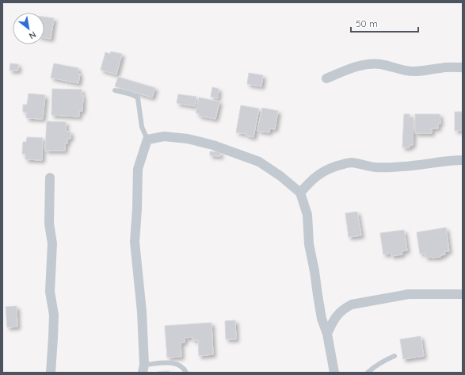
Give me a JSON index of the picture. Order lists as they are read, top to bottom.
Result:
{
  "scale_bar": "50 m",
  "north": "bottom right"
}
